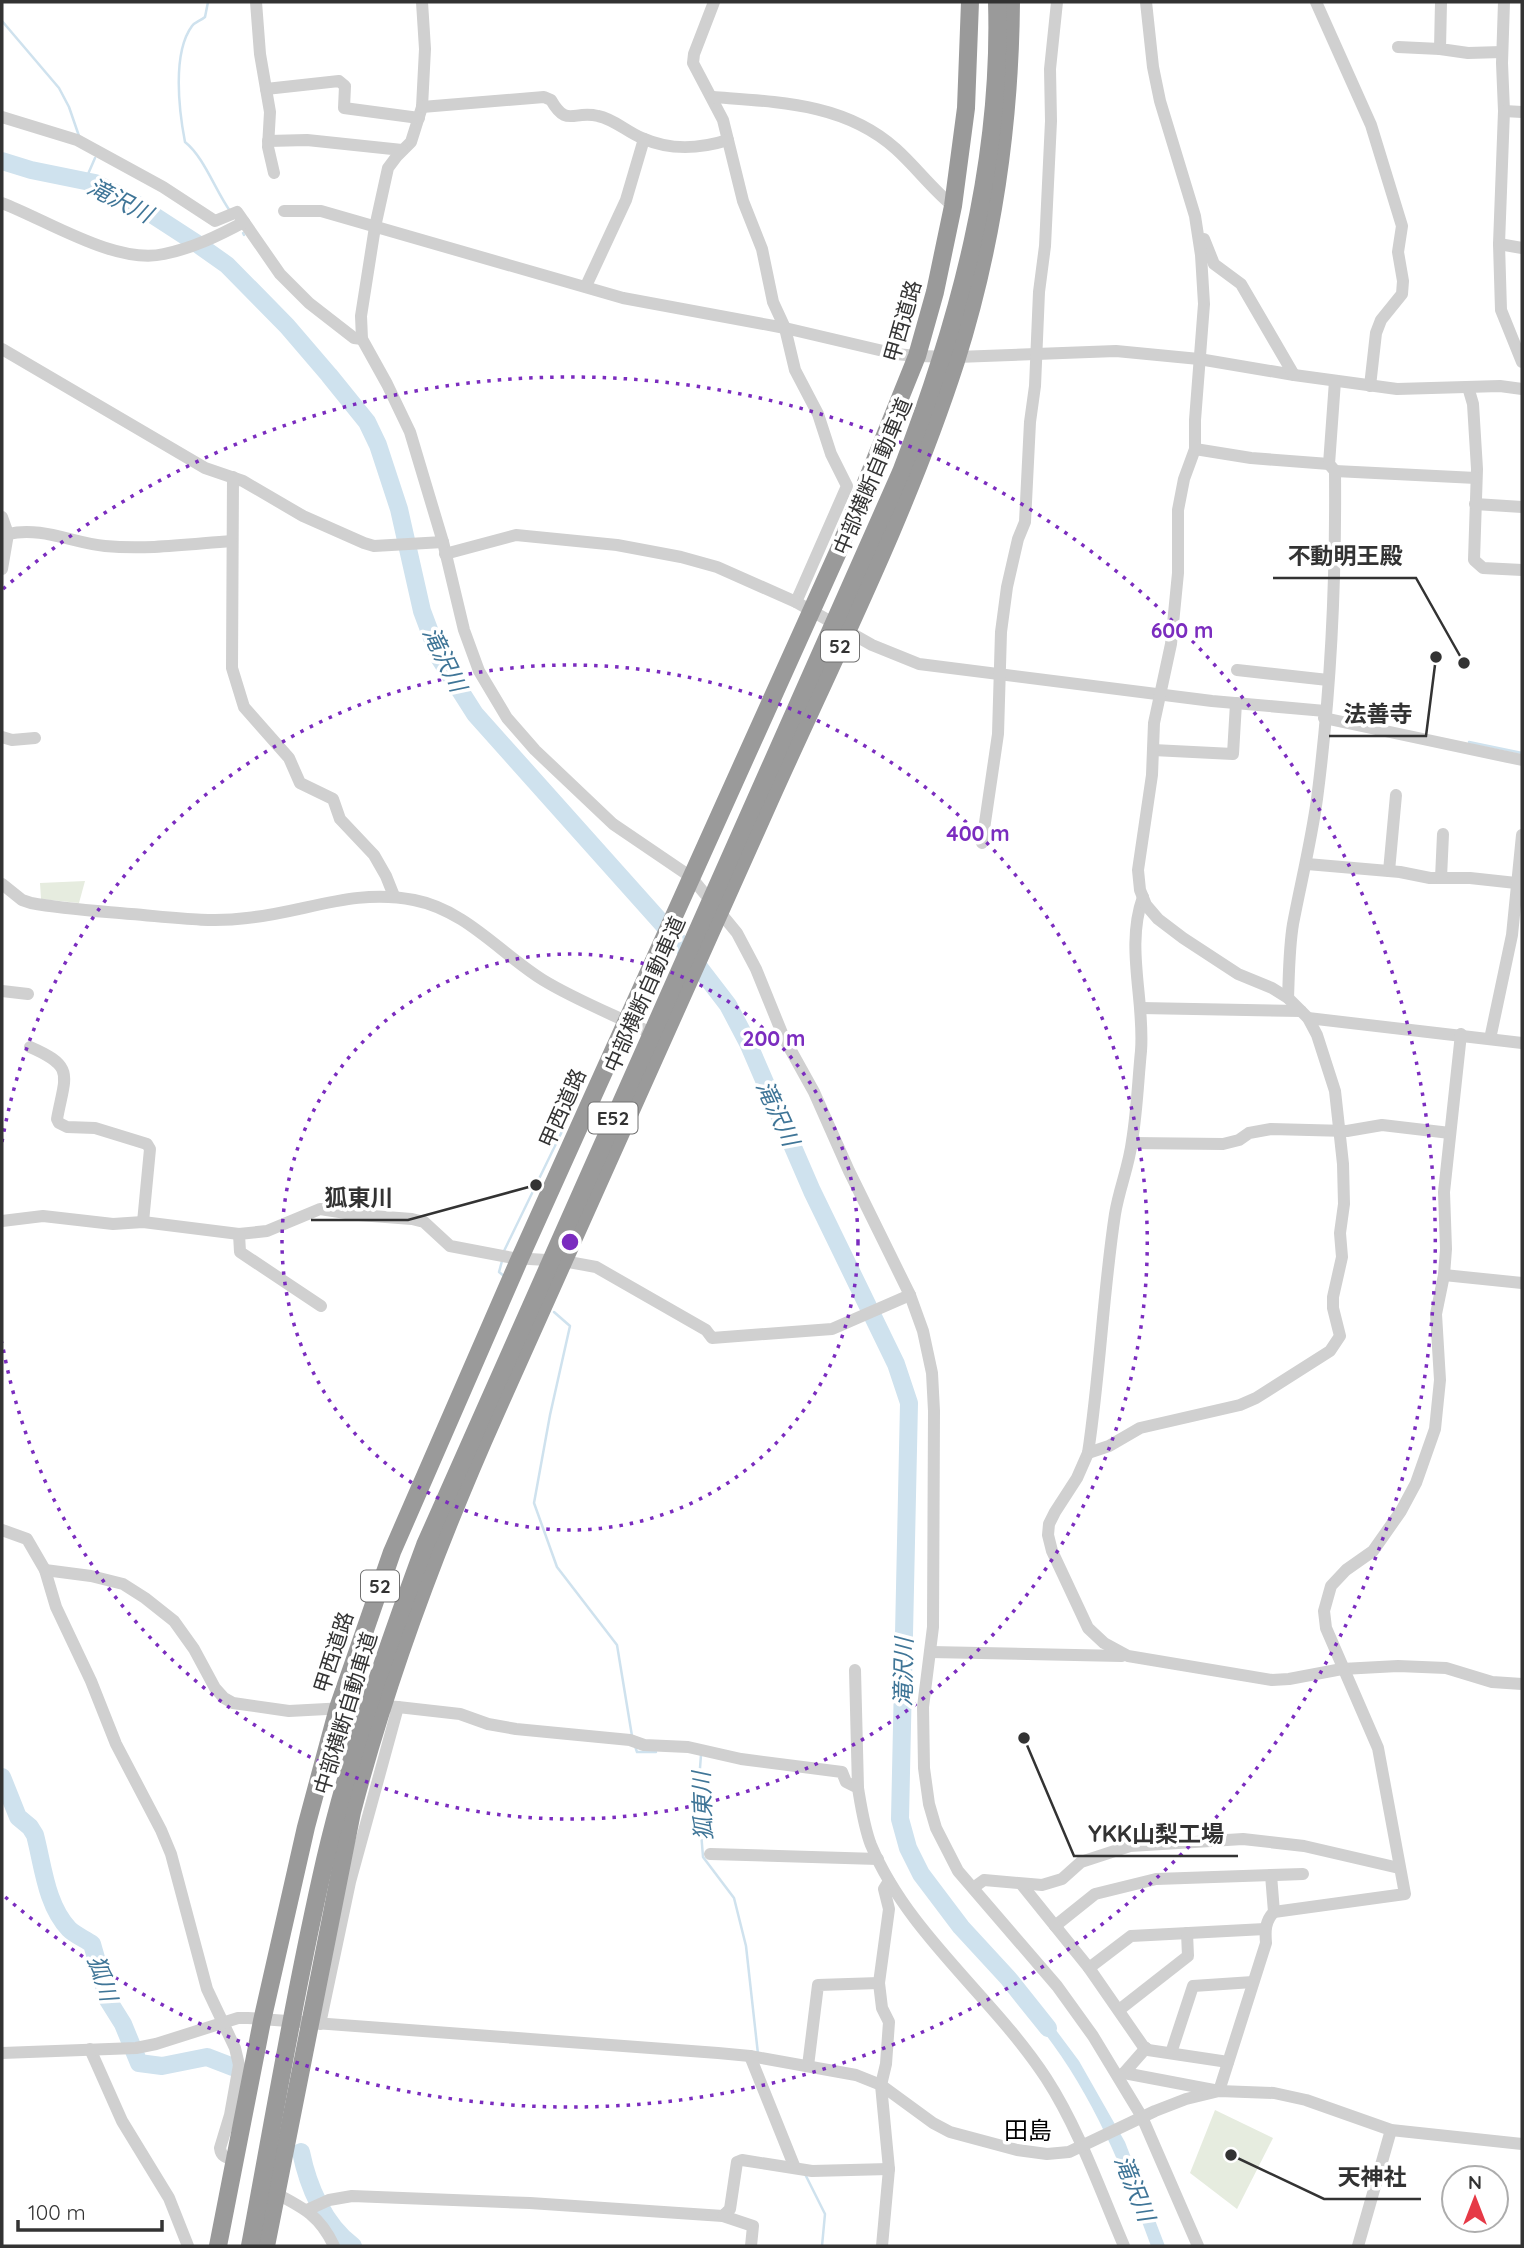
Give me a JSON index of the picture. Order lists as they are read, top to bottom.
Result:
{
  "streets": {
    "highway": [
      "甲西道路",
      "中部横断自動車道",
      "52",
      "E52"
    ]
  },
  "districts": ["田島"],
  "water": ["滝沢川", "狐東川", "狐川"],
  "places": [
    "法善寺",
    "不動明王殿",
    "狐東川",
    "YKK山梨工場",
    "天神社"
  ],
  "scale_bar": "100 m",
  "north": "top",
  "rings": ["600 m", "400 m", "200 m"]
}
